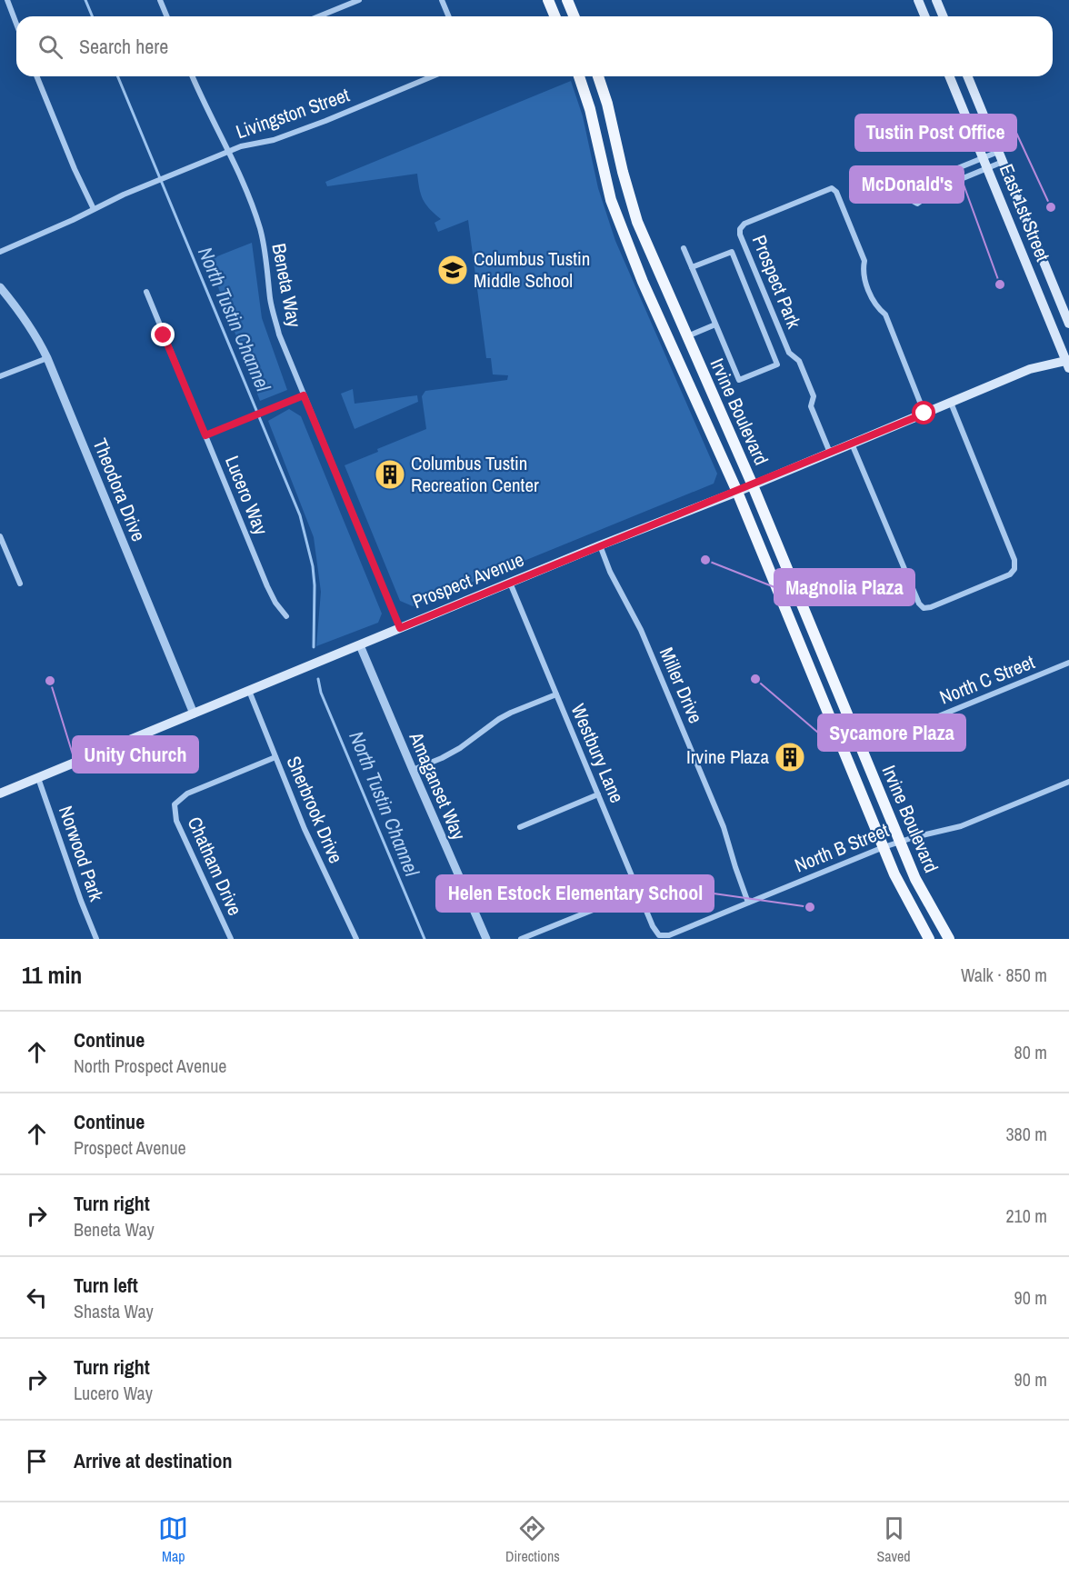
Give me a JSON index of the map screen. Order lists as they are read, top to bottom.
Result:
{
  "streets": {
    "main road": ["East 1st Street", "Irvine Boulevard", "Prospect Avenue"],
    "street": [
      "Livingston Street",
      "Prospect Park",
      "Beneta Way",
      "Theodora Drive",
      "Lucero Way",
      "North C Street",
      "Miller Drive",
      "Westbury Lane",
      "Amaganset Way",
      "Sherbrook Drive",
      "North B Street",
      "Norwood Park",
      "Chatham Drive"
    ]
  },
  "crossings": [
    ["Livingston Street", "Beneta Way"],
    ["East 1st Street", "Prospect Avenue"],
    ["Prospect Park", "Prospect Avenue"],
    ["Beneta Way", "Prospect Avenue"],
    ["Irvine Boulevard", "Prospect Avenue"],
    ["Irvine Boulevard", "North B Street"],
    ["Theodora Drive", "Prospect Avenue"],
    ["Prospect Avenue", "Miller Drive"],
    ["Prospect Avenue", "Westbury Lane"],
    ["Prospect Avenue", "Amaganset Way"],
    ["Prospect Avenue", "Sherbrook Drive"],
    ["Prospect Avenue", "Norwood Park"],
    ["Miller Drive", "North B Street"],
    ["Westbury Lane", "North B Street"],
    ["Sherbrook Drive", "Chatham Drive"]
  ],
  "water": ["North Tustin Channel"],
  "places": {
    "other": [
      "Tustin Post Office",
      "McDonald's",
      "Magnolia Plaza",
      "Sycamore Plaza",
      "Unity Church",
      "Helen Estock Elementary School"
    ],
    "school or university": ["Columbus Tustin Middle School"],
    "building": ["Columbus Tustin Recreation Center", "Irvine Plaza"]
  },
  "page": {
    "search": "Search here",
    "heading": ["11 min", "Walk · 850 m"],
    "list": [
      ["Continue", "North Prospect Avenue", "80 m"],
      ["Continue", "Prospect Avenue", "380 m"],
      ["Turn right", "Beneta Way", "210 m"],
      ["Turn left", "Shasta Way", "90 m"],
      ["Turn right", "Lucero Way", "90 m"],
      "Arrive at destination"
    ],
    "nav": ["Map", "Directions", "Saved"]
  }
}
